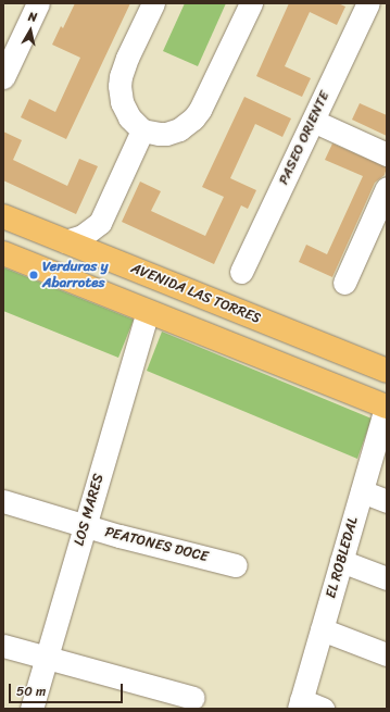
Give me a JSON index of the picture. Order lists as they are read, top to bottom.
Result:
{
  "streets": {
    "main road": ["AVENIDA LAS TORRES"],
    "street": [
      "PASEO ORIENTE",
      "LOS MARES",
      "PEATONES DOCE",
      "EL ROBLEDAL"
    ]
  },
  "crossings": [
    ["LOS MARES", "PEATONES DOCE"]
  ],
  "places": ["Verduras y Abarrotes"],
  "scale_bar": "50 m",
  "north": "top"
}
